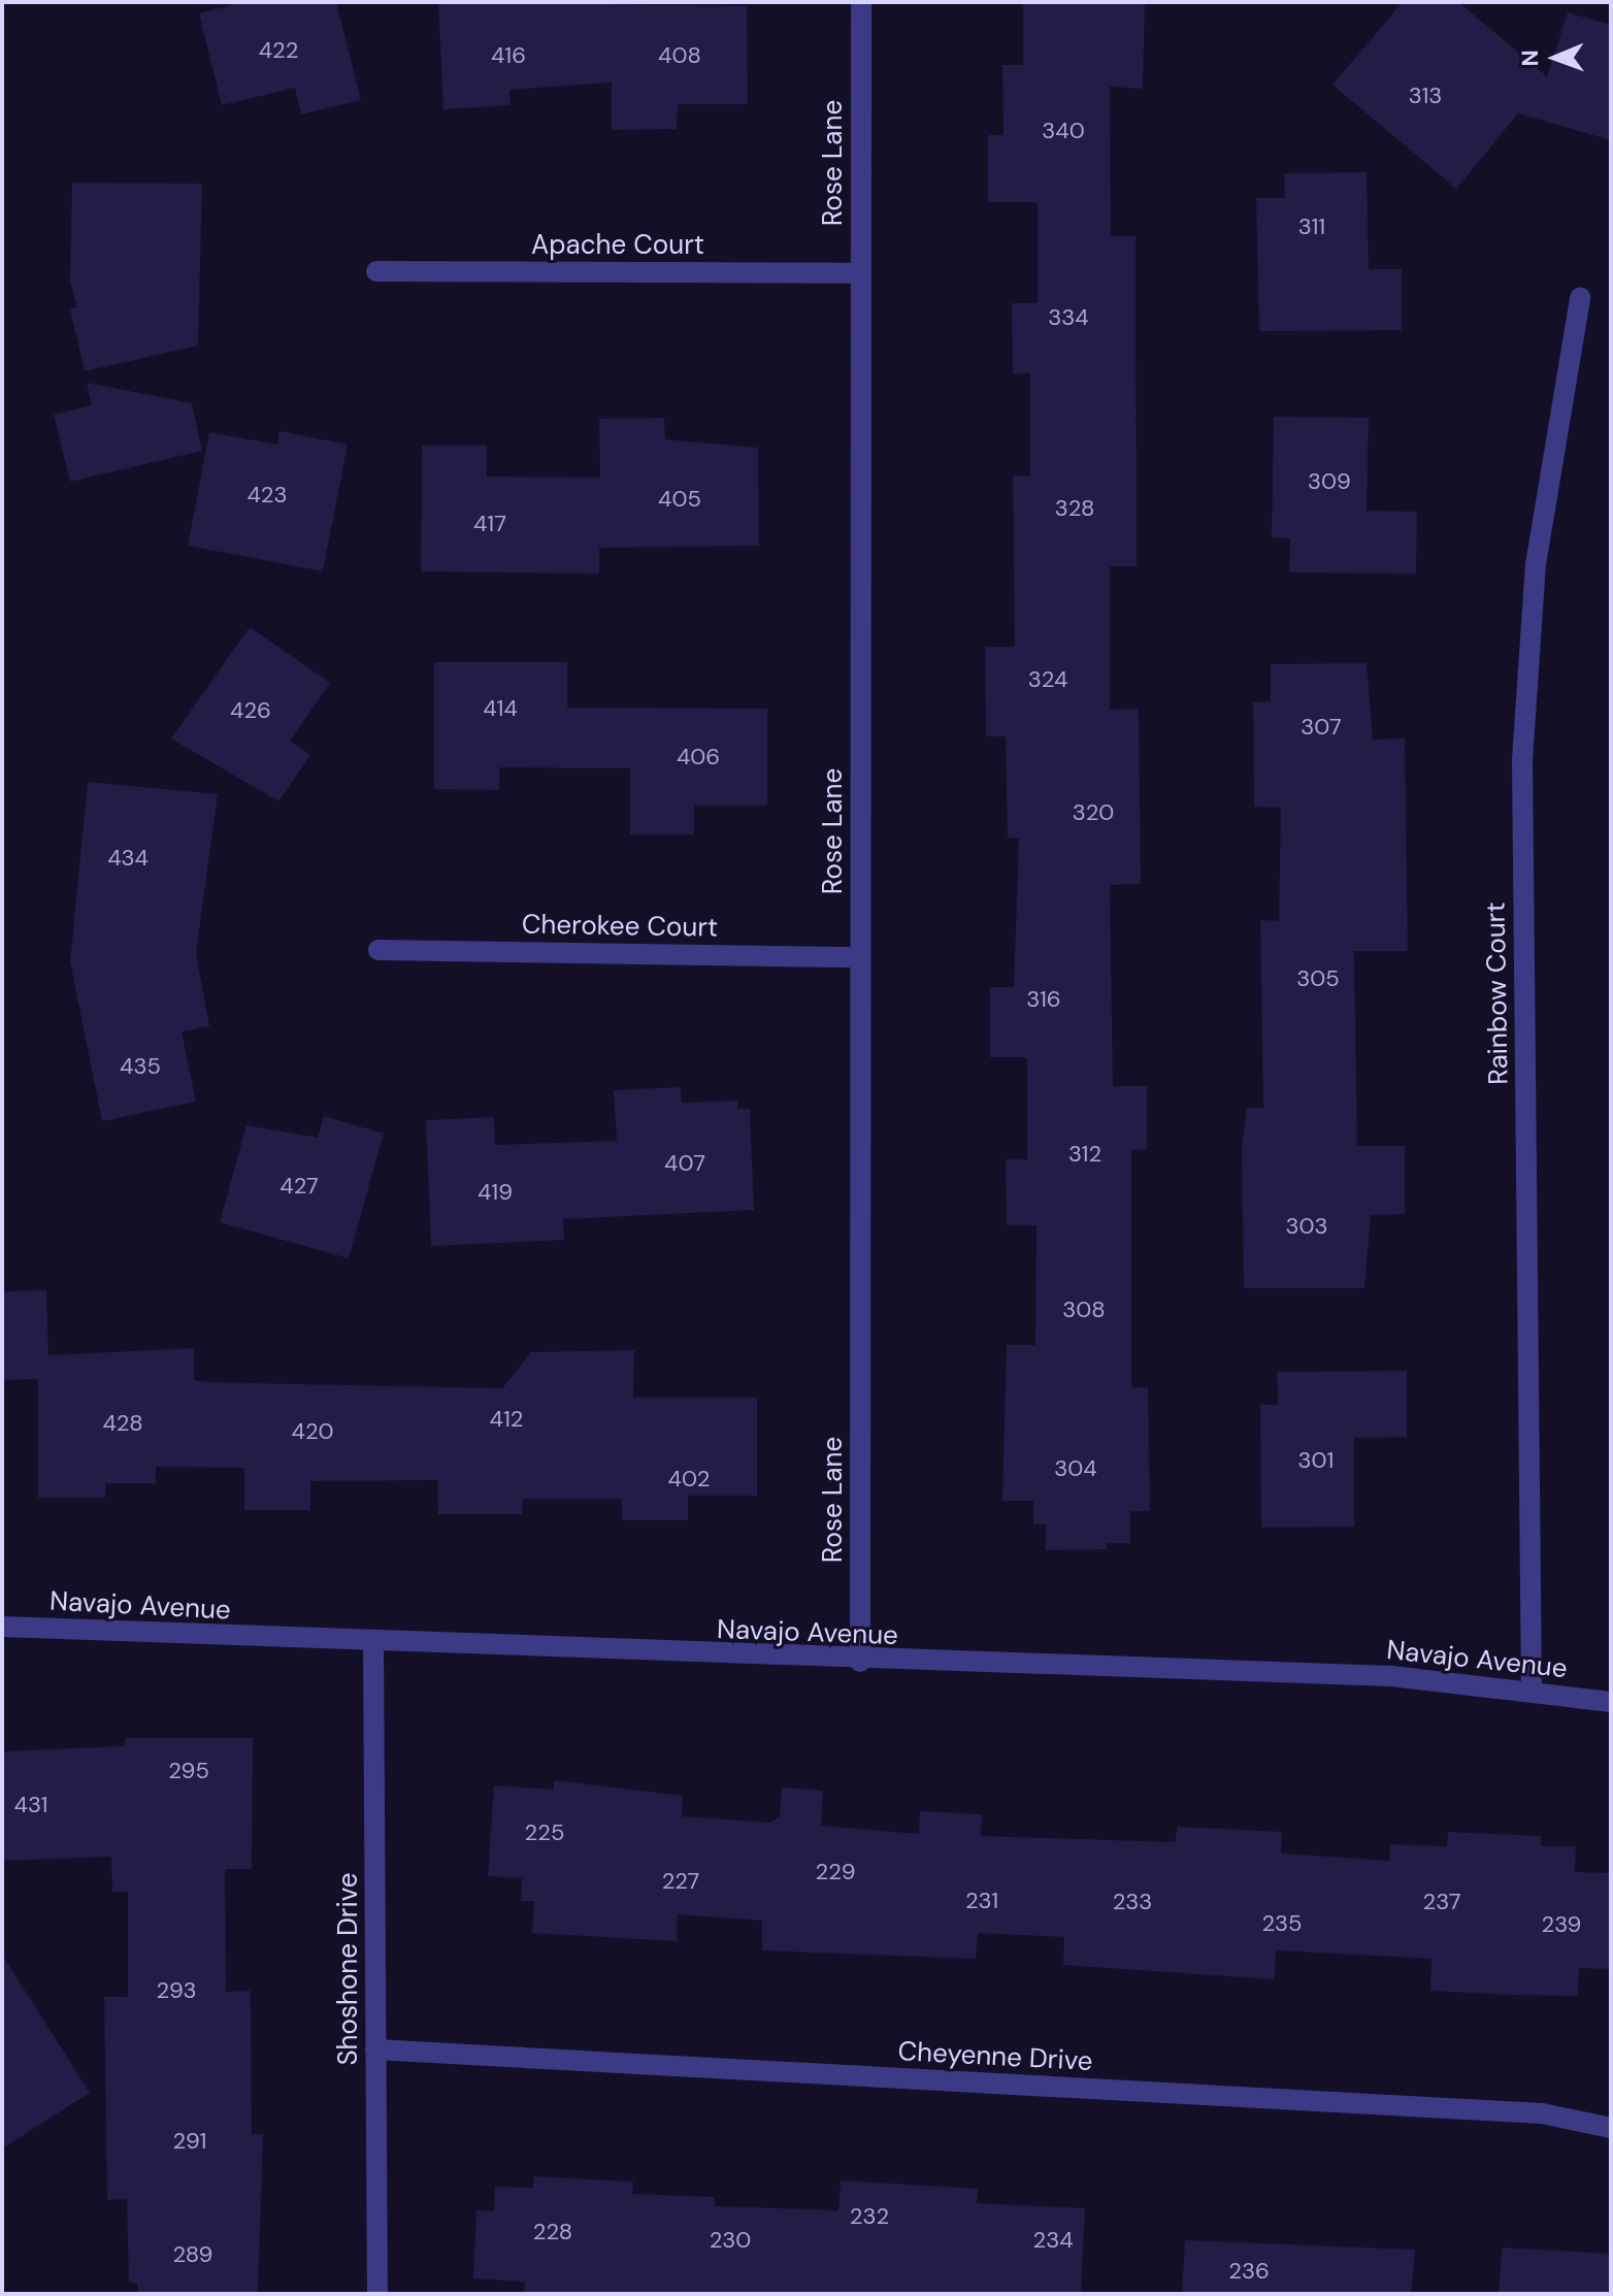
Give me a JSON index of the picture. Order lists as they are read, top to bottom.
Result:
{
  "streets": {
    "street": [
      "Rose Lane",
      "Apache Court",
      "Cherokee Court",
      "Rainbow Court",
      "Navajo Avenue",
      "Shoshone Drive",
      "Cheyenne Drive"
    ]
  },
  "crossings": [
    ["Rose Lane", "Apache Court"],
    ["Rose Lane", "Cherokee Court"],
    ["Rose Lane", "Navajo Avenue"],
    ["Rainbow Court", "Navajo Avenue"],
    ["Navajo Avenue", "Shoshone Drive"],
    ["Shoshone Drive", "Cheyenne Drive"]
  ],
  "house_numbers": [
    "422",
    "416",
    "408",
    "313",
    "340",
    "311",
    "334",
    "309",
    "423",
    "405",
    "328",
    "417",
    "324",
    "414",
    "426",
    "307",
    "406",
    "320",
    "434",
    "305",
    "316",
    "435",
    "312",
    "407",
    "427",
    "419",
    "303",
    "308",
    "412",
    "428",
    "420",
    "301",
    "304",
    "402",
    "295",
    "431",
    "225",
    "229",
    "227",
    "231",
    "233",
    "237",
    "235",
    "239",
    "293",
    "291",
    "232",
    "228",
    "230",
    "234",
    "289",
    "236"
  ],
  "north": "left"
}
